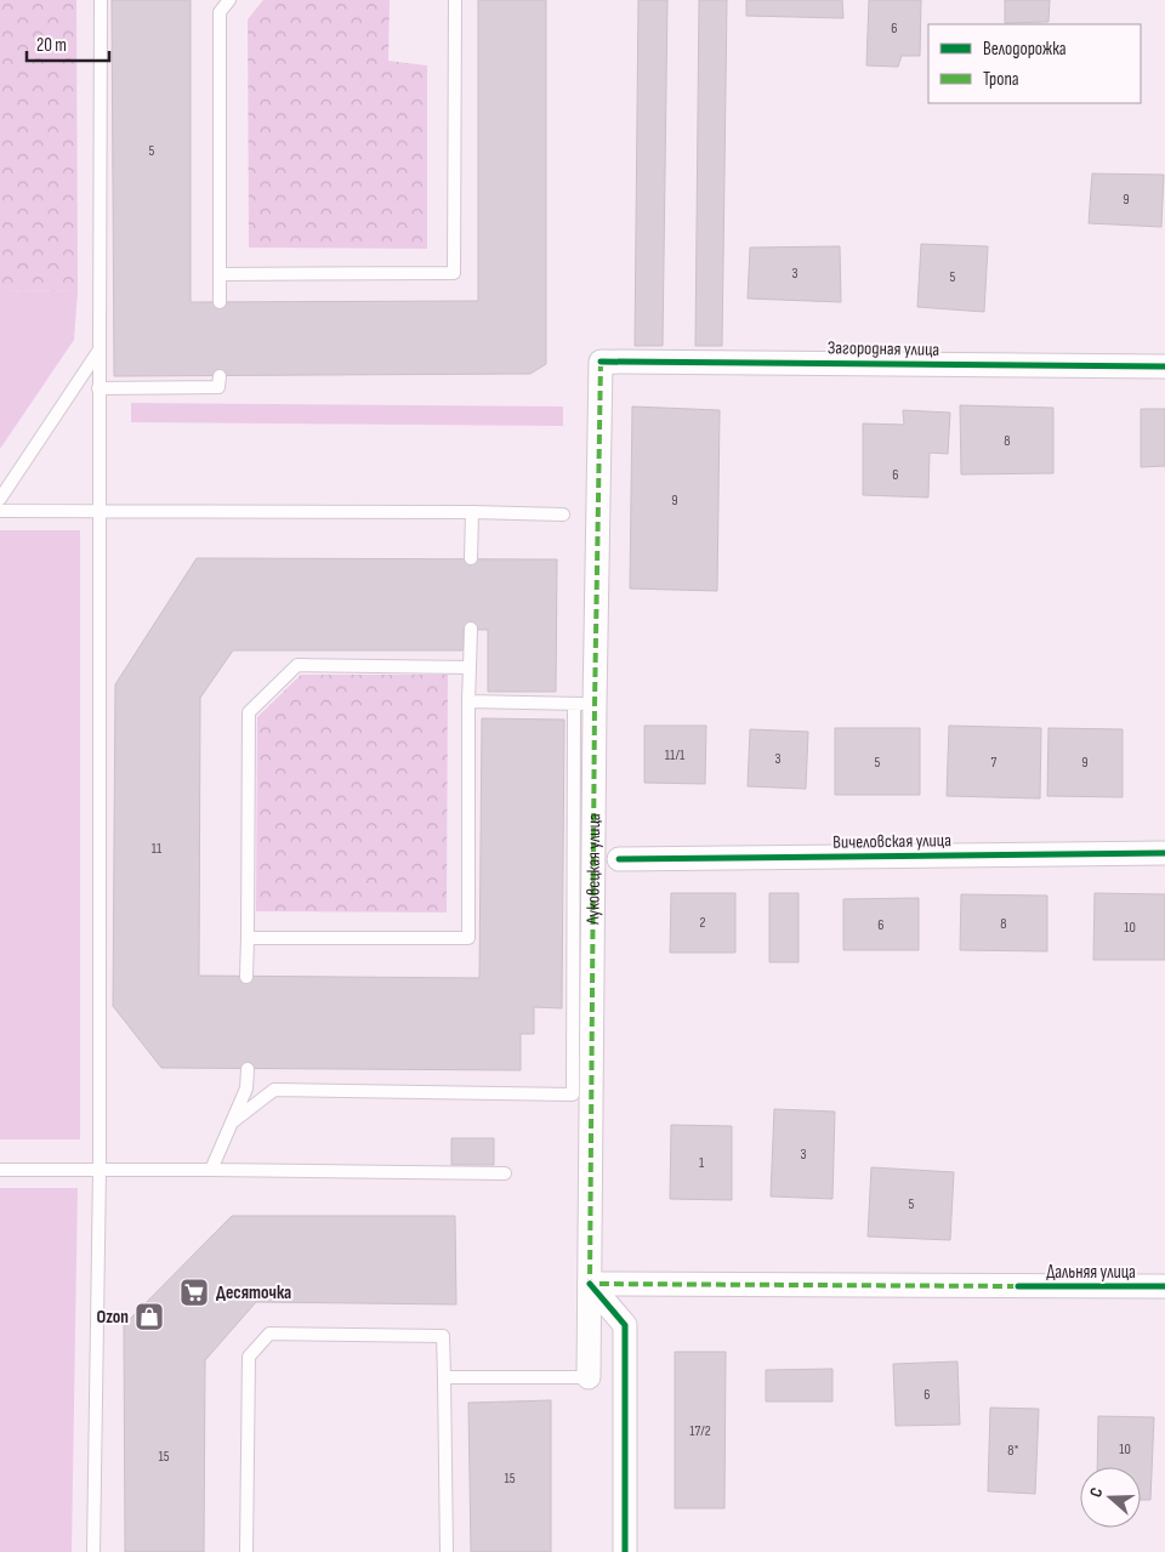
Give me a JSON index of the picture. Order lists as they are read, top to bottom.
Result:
{
  "streets": {
    "street": [
      "Загородная улица",
      "Вичеловская улица",
      "Луковецкая улица",
      "Дальняя улица"
    ]
  },
  "crossings": [
    ["Загородная улица", "Луковецкая улица"],
    ["Луковецкая улица", "Дальняя улица"]
  ],
  "places": {
    "supermarket": ["Десяточка"],
    "shop": ["Ozon"]
  },
  "house_numbers": [
    "6",
    "5",
    "9",
    "3",
    "5",
    "8",
    "6",
    "9",
    "11/1",
    "3",
    "5",
    "7",
    "9",
    "11",
    "2",
    "8",
    "6",
    "10",
    "3",
    "1",
    "5",
    "6",
    "17/2",
    "10",
    "8*",
    "15",
    "15"
  ],
  "legend": ["Велодорожка", "Тропа"],
  "scale_bar": "20 m",
  "north": "left"
}
